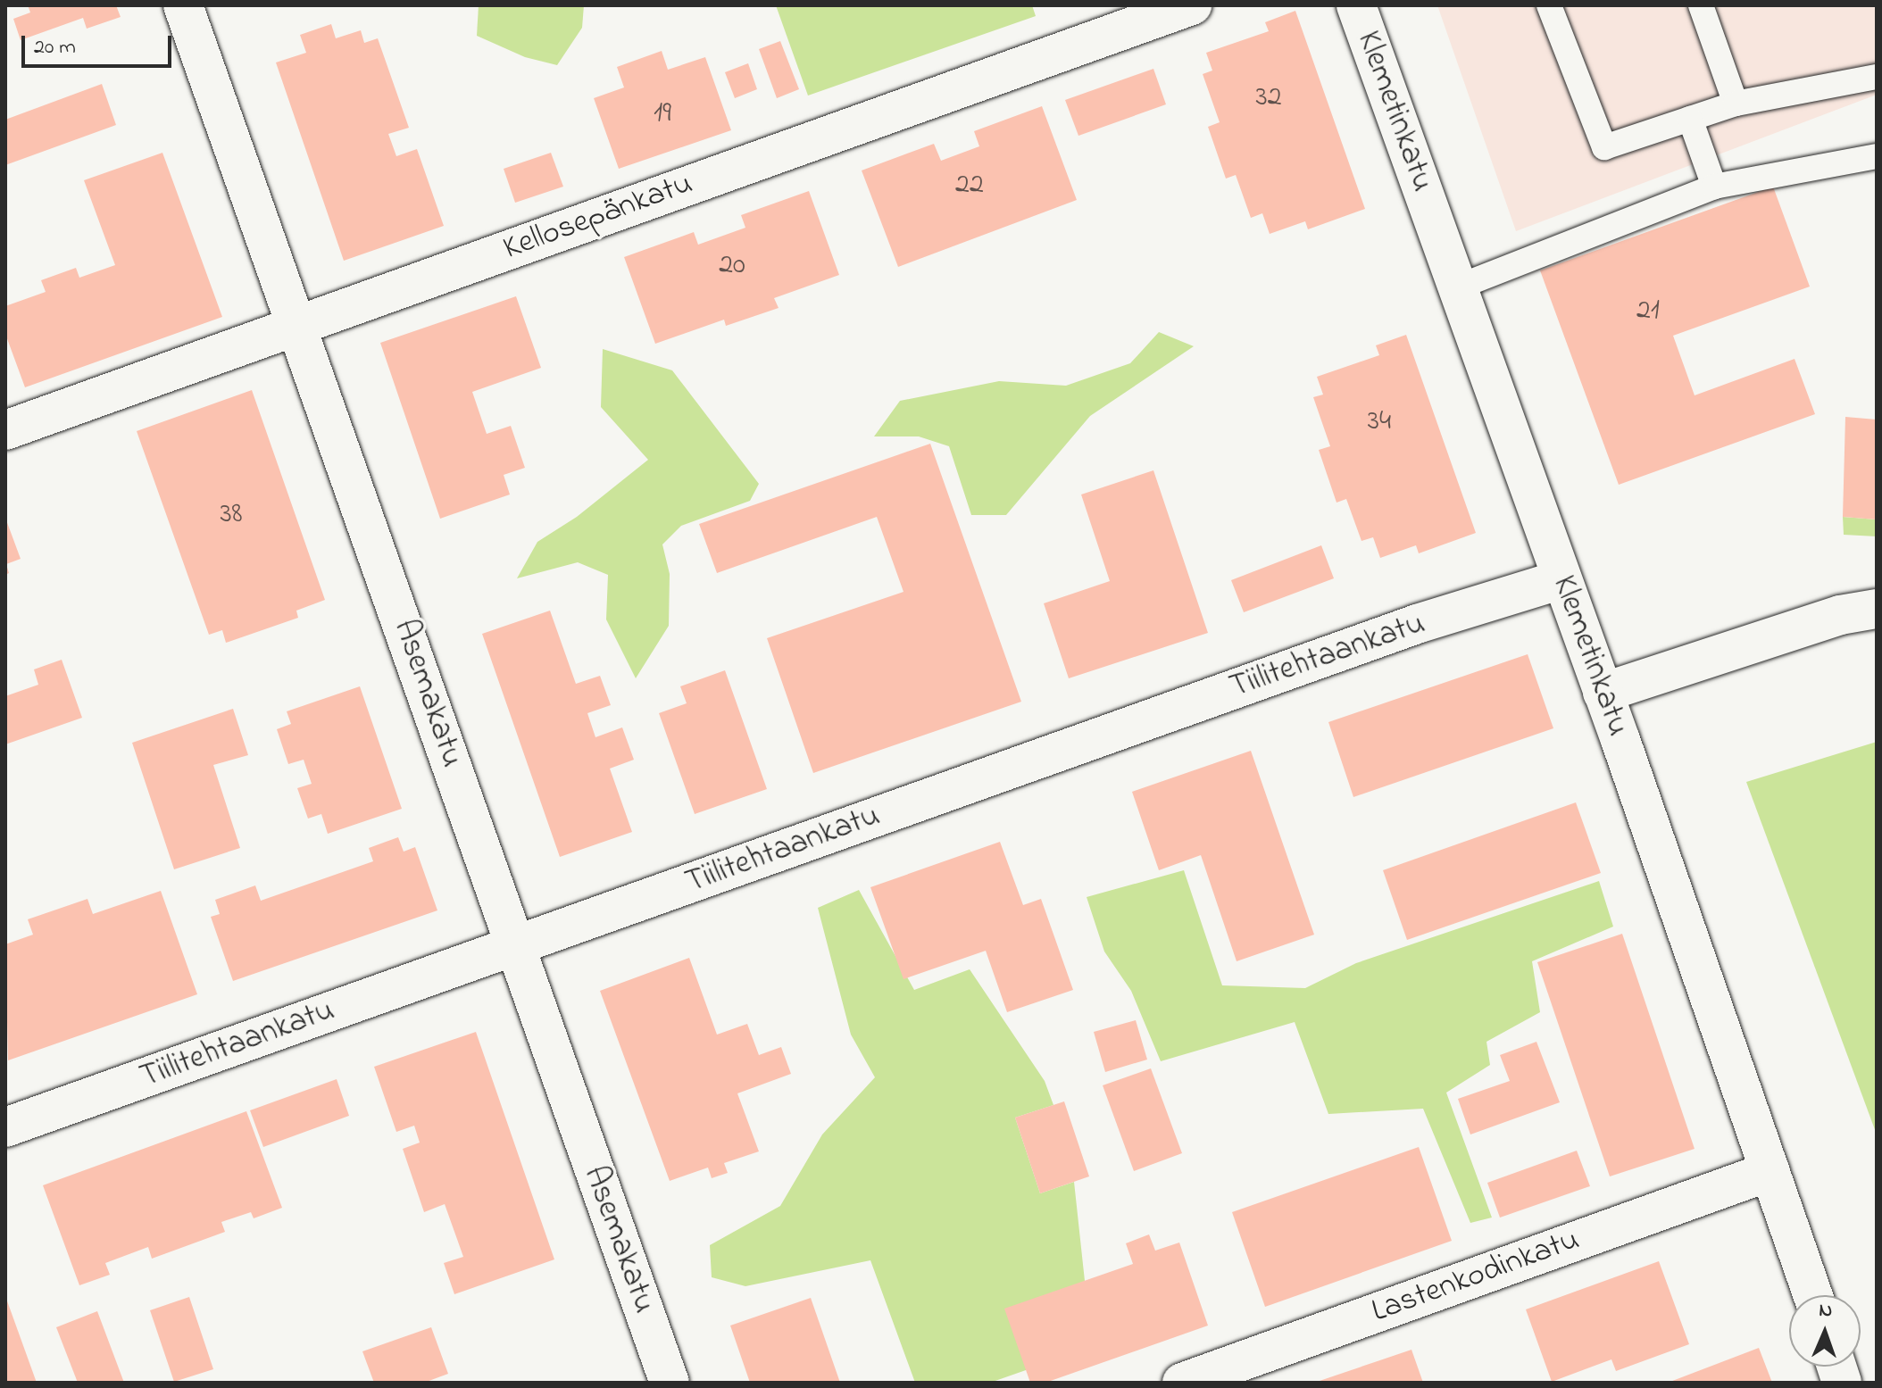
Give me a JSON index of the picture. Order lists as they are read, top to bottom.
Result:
{
  "streets": {
    "street": [
      "Klemetinkatu",
      "Kellosepänkatu",
      "Tiilitehtaankatu",
      "Asemakatu",
      "Lastenkodinkatu"
    ]
  },
  "crossings": [
    ["Klemetinkatu", "Tiilitehtaankatu"],
    ["Klemetinkatu", "Lastenkodinkatu"],
    ["Kellosepänkatu", "Asemakatu"],
    ["Tiilitehtaankatu", "Asemakatu"]
  ],
  "house_numbers": [
    "32",
    "19",
    "22",
    "20",
    "21",
    "34",
    "38"
  ],
  "scale_bar": "20 m",
  "north": "top"
}
